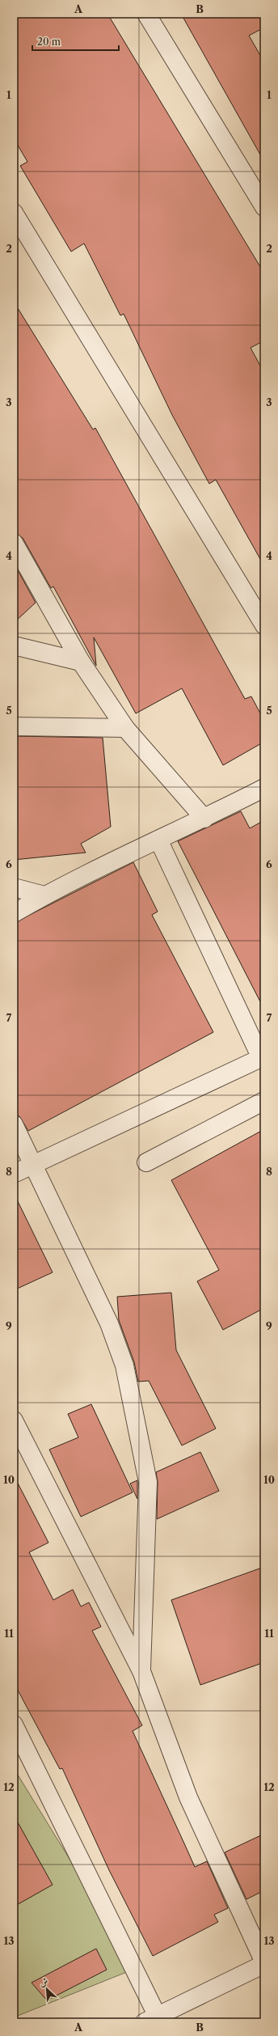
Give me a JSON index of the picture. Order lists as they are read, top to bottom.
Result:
{
  "scale_bar": "20 m",
  "north": "top left",
  "grid": {
    "columns": ["A", "B"],
    "rows": [
      "1",
      "2",
      "3",
      "4",
      "5",
      "6",
      "7",
      "8",
      "9",
      "10",
      "11",
      "12",
      "13"
    ]
  }
}
